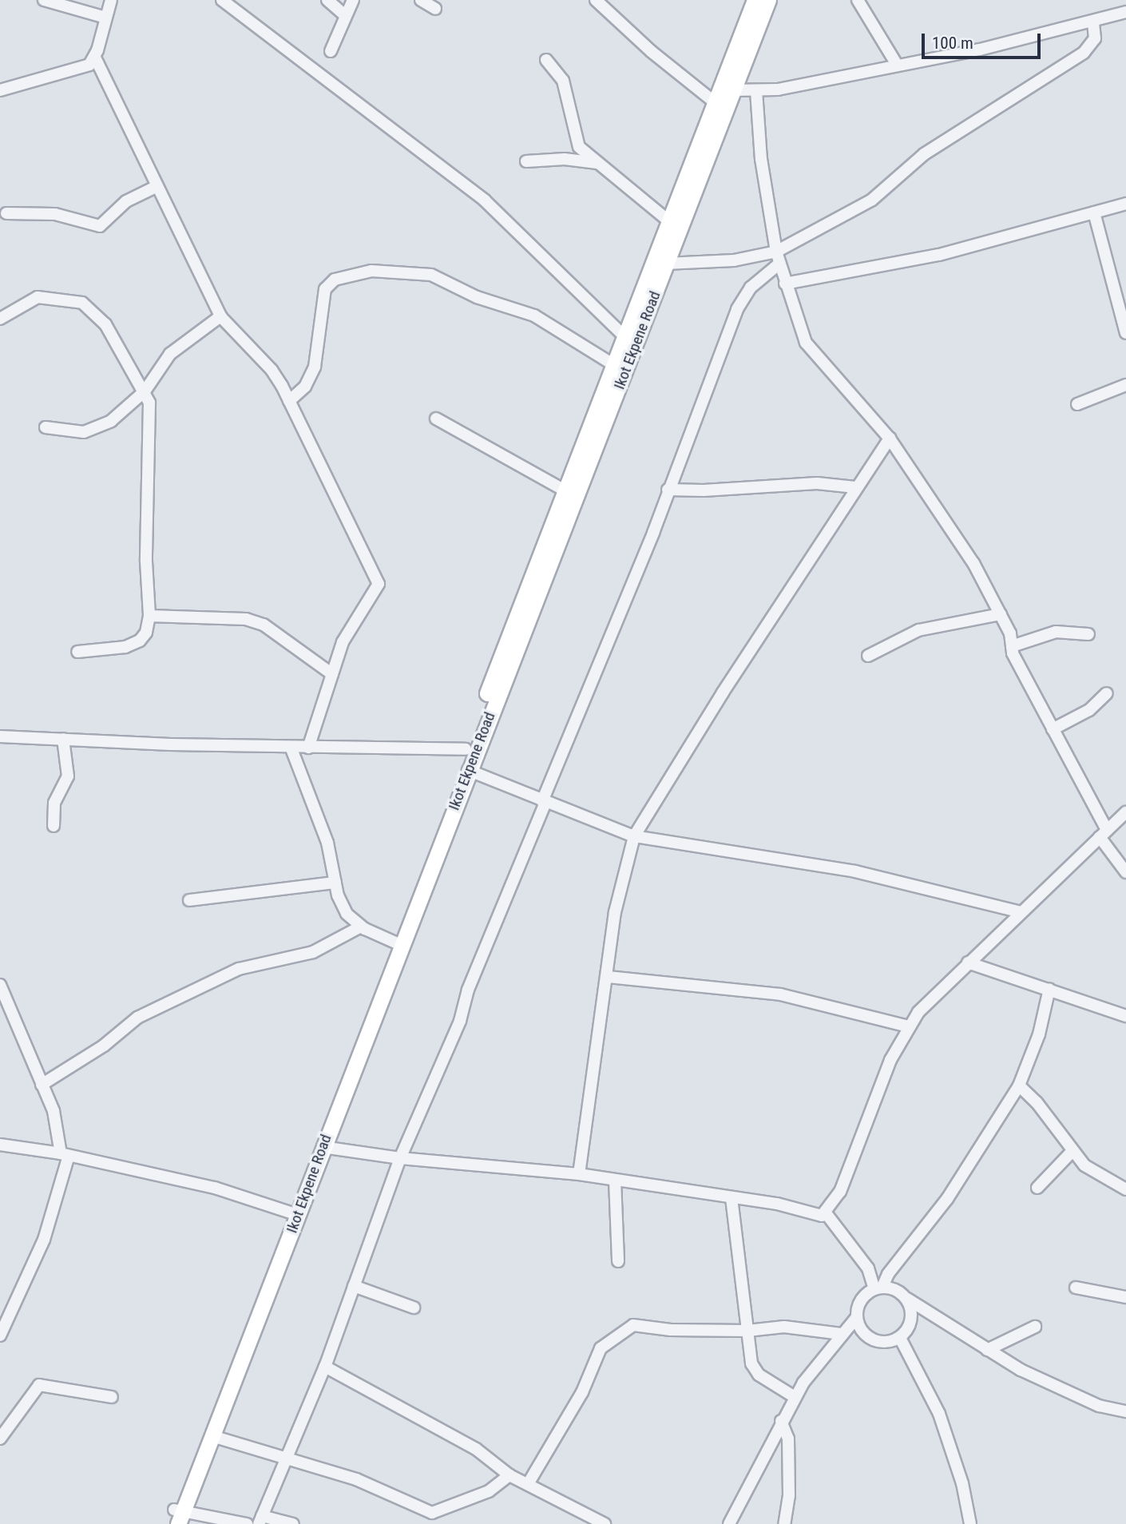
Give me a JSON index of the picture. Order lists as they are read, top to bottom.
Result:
{
  "streets": {
    "highway": ["Ikot Ekpene Road"]
  },
  "scale_bar": "100 m"
}
